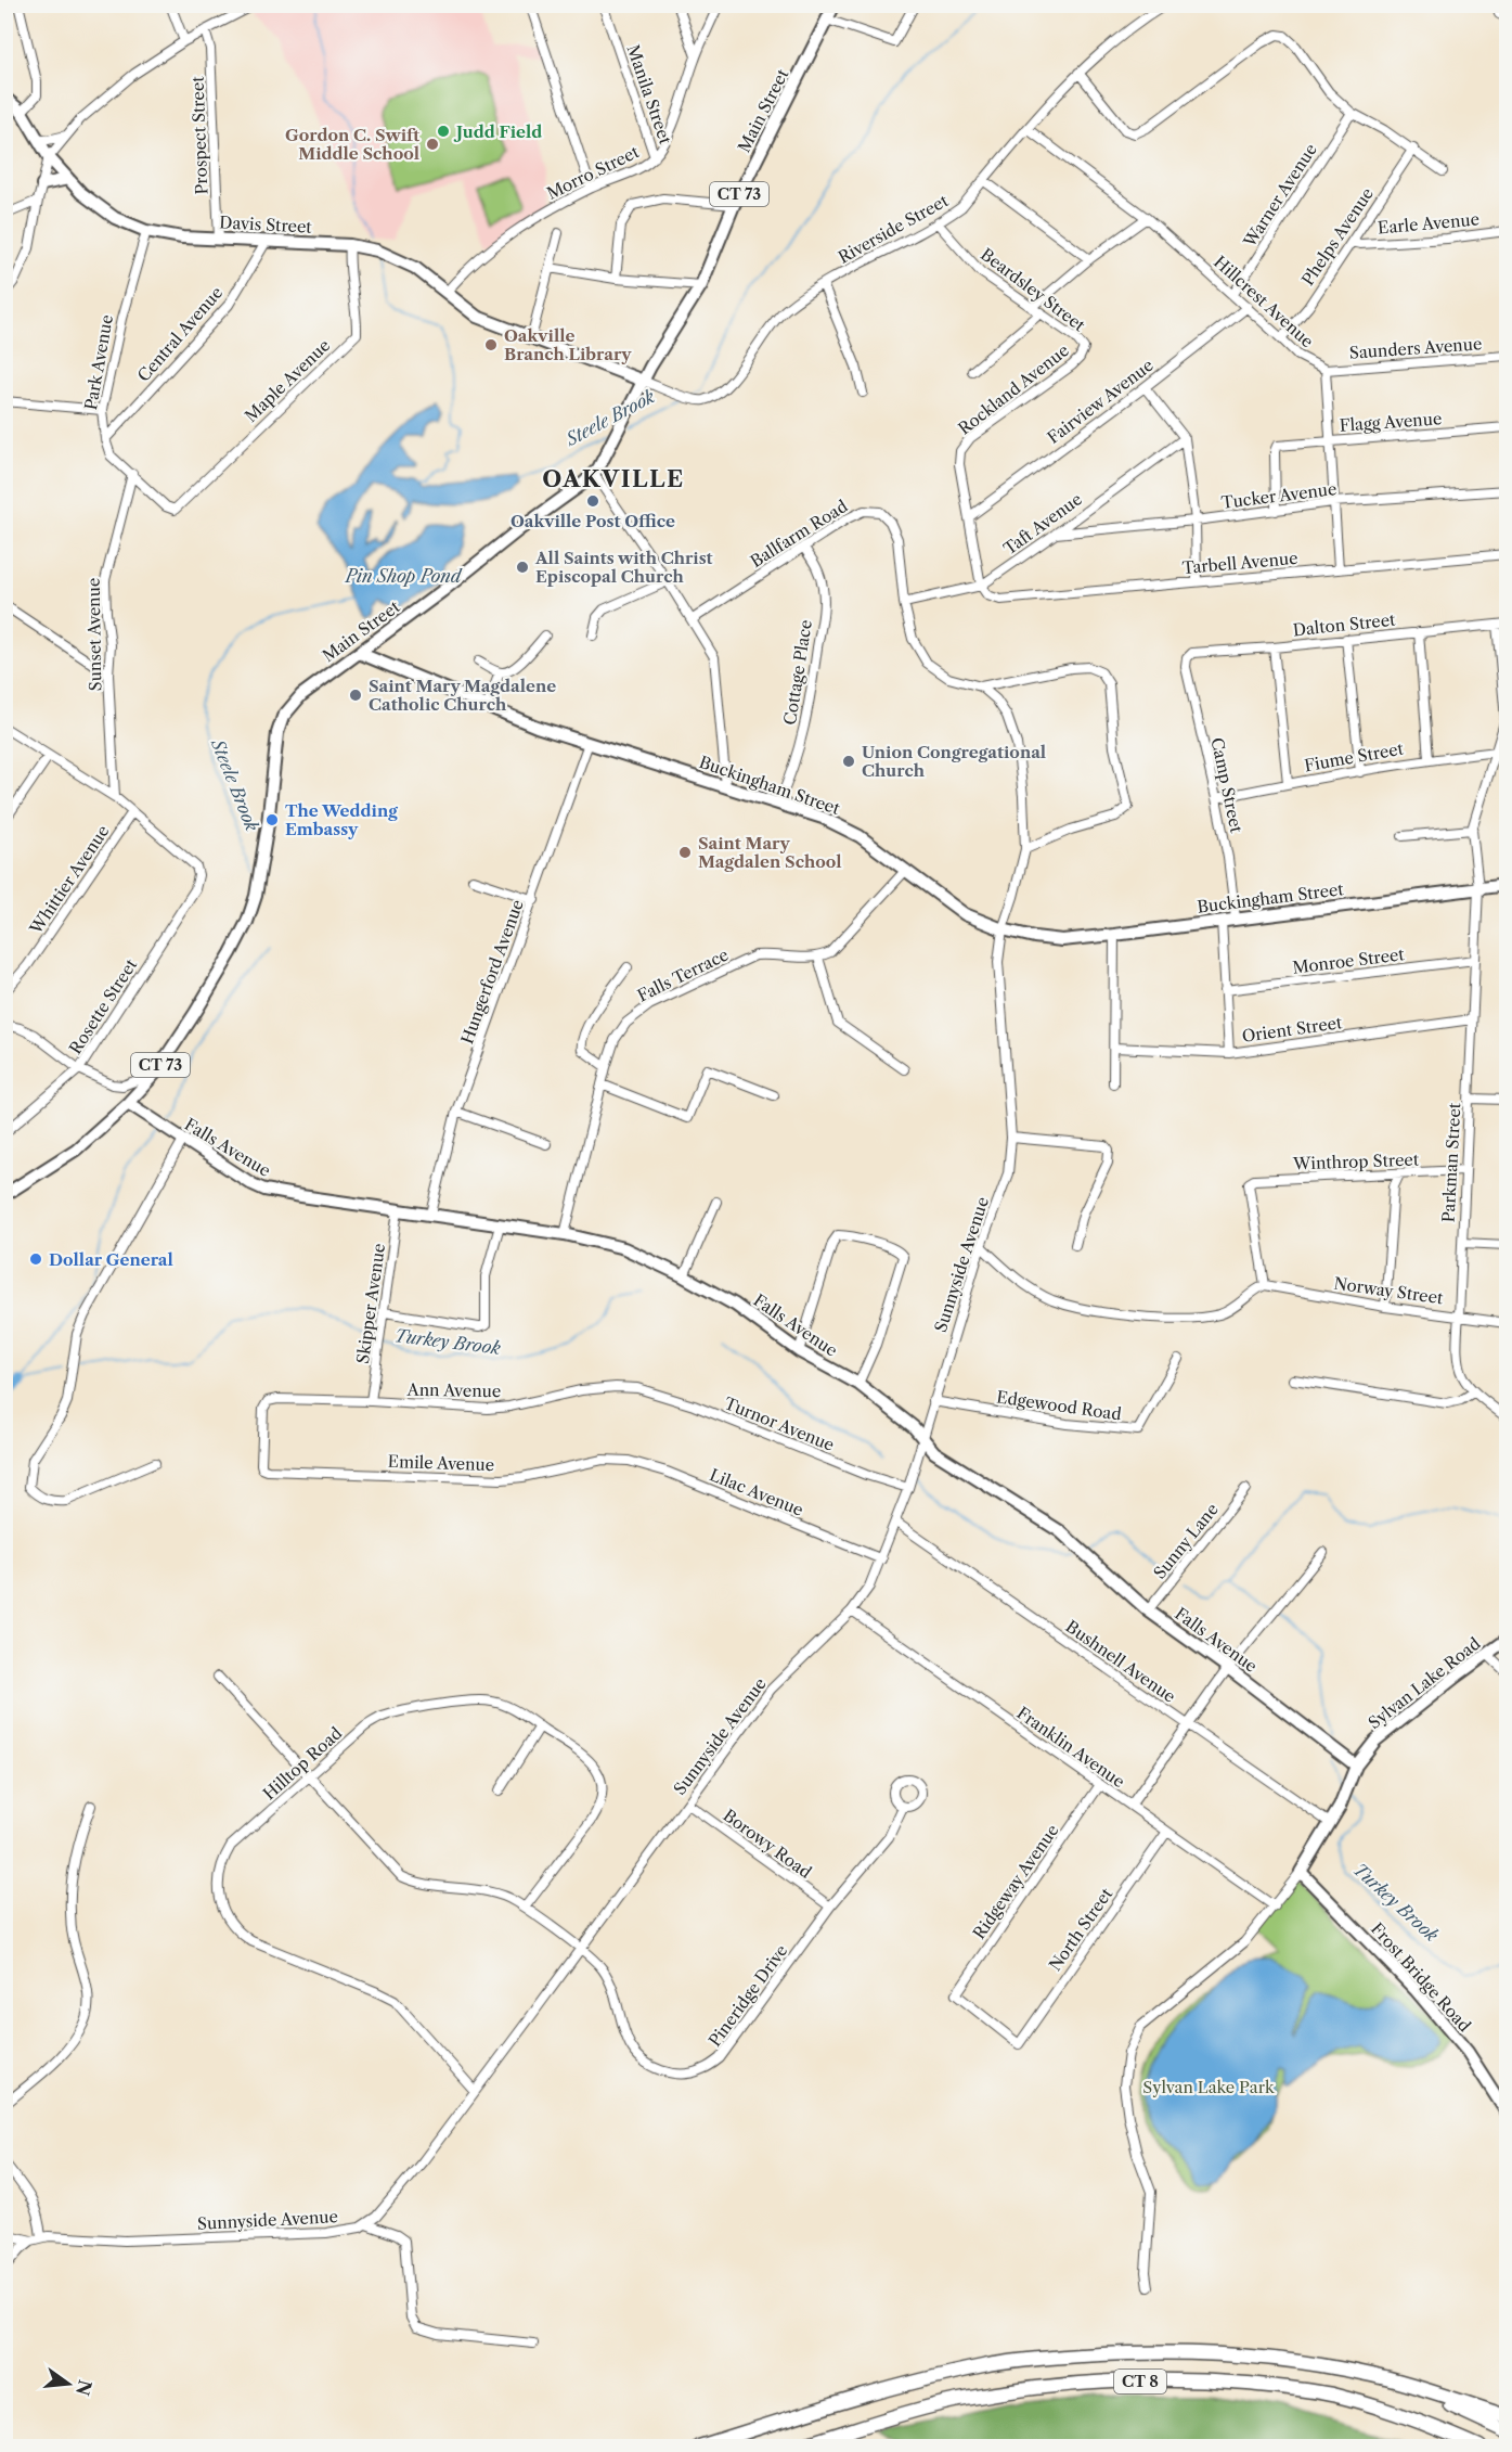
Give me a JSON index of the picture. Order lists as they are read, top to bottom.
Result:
{
  "streets": {
    "highway": ["CT 8"],
    "main road": [
      "Main Street",
      "CT 73",
      "Davis Street",
      "Buckingham Street",
      "Falls Avenue",
      "Sylvan Lake Road",
      "Frost Bridge Road"
    ],
    "street": [
      "Manila Street",
      "Prospect Street",
      "Morro Street",
      "Warner Avenue",
      "Earle Avenue",
      "Riverside Street",
      "Phelps Avenue",
      "Beardsley Street",
      "Hillcrest Avenue",
      "Central Avenue",
      "Saunders Avenue",
      "Park Avenue",
      "Maple Avenue",
      "Rockland Avenue",
      "Fairview Avenue",
      "Flagg Avenue",
      "Tucker Avenue",
      "Taft Avenue",
      "Ballfarm Road",
      "Tarbell Avenue",
      "Dalton Street",
      "Sunset Avenue",
      "Cottage Place",
      "Fiume Street",
      "Camp Street",
      "Whittier Avenue",
      "Monroe Street",
      "Hungerford Avenue",
      "Falls Terrace",
      "Rosette Street",
      "Orient Street",
      "Winthrop Street",
      "Parkman Street",
      "Sunnyside Avenue",
      "Norway Street",
      "Skipper Avenue",
      "Ann Avenue",
      "Edgewood Road",
      "Turnor Avenue",
      "Emile Avenue",
      "Lilac Avenue",
      "Sunny Lane",
      "Bushnell Avenue",
      "Franklin Avenue",
      "Hilltop Road",
      "Borowy Road",
      "Ridgeway Avenue",
      "North Street",
      "Pineridge Drive"
    ]
  },
  "crossings": [
    ["Manila Street", "Morro Street"],
    ["Main Street", "CT 73"],
    ["Main Street", "Davis Street"],
    ["Main Street", "Riverside Street"],
    ["Main Street", "Buckingham Street"],
    ["Prospect Street", "Davis Street"],
    ["Morro Street", "Davis Street"],
    ["CT 73", "Falls Avenue"],
    ["Warner Avenue", "Hillcrest Avenue"],
    ["Earle Avenue", "Phelps Avenue"],
    ["Davis Street", "Riverside Street"],
    ["Davis Street", "Central Avenue"],
    ["Davis Street", "Park Avenue"],
    ["Davis Street", "Maple Avenue"],
    ["Riverside Street", "Beardsley Street"],
    ["Riverside Street", "Hillcrest Avenue"],
    ["Phelps Avenue", "Hillcrest Avenue"],
    ["Beardsley Street", "Rockland Avenue"],
    ["Hillcrest Avenue", "Saunders Avenue"],
    ["Hillcrest Avenue", "Fairview Avenue"],
    ["Central Avenue", "Park Avenue"],
    ["Park Avenue", "Maple Avenue"],
    ["Park Avenue", "Sunset Avenue"],
    ["Rockland Avenue", "Fairview Avenue"],
    ["Flagg Avenue", "Tucker Avenue"],
    ["Tucker Avenue", "Taft Avenue"],
    ["Taft Avenue", "Ballfarm Road"],
    ["Taft Avenue", "Tarbell Avenue"],
    ["Ballfarm Road", "Cottage Place"],
    ["Dalton Street", "Camp Street"],
    ["Cottage Place", "Buckingham Street"],
    ["Fiume Street", "Camp Street"],
    ["Buckingham Street", "Camp Street"],
    ["Buckingham Street", "Hungerford Avenue"],
    ["Buckingham Street", "Parkman Street"],
    ["Buckingham Street", "Sunnyside Avenue"],
    ["Whittier Avenue", "Rosette Street"],
    ["Monroe Street", "Parkman Street"],
    ["Hungerford Avenue", "Falls Avenue"],
    ["Falls Terrace", "Falls Avenue"],
    ["Orient Street", "Parkman Street"],
    ["Falls Avenue", "Sunnyside Avenue"],
    ["Falls Avenue", "Skipper Avenue"],
    ["Falls Avenue", "Sunny Lane"],
    ["Falls Avenue", "Sylvan Lake Road"],
    ["Winthrop Street", "Parkman Street"],
    ["Winthrop Street", "Norway Street"],
    ["Parkman Street", "Norway Street"],
    ["Sunnyside Avenue", "Edgewood Road"],
    ["Sunnyside Avenue", "Turnor Avenue"],
    ["Sunnyside Avenue", "Lilac Avenue"],
    ["Sunnyside Avenue", "Bushnell Avenue"],
    ["Sunnyside Avenue", "Franklin Avenue"],
    ["Sunnyside Avenue", "Hilltop Road"],
    ["Sunnyside Avenue", "Borowy Road"],
    ["Sunnyside Avenue", "Pineridge Drive"],
    ["Skipper Avenue", "Ann Avenue"],
    ["Ann Avenue", "Turnor Avenue"],
    ["Ann Avenue", "Emile Avenue"],
    ["Emile Avenue", "Lilac Avenue"],
    ["Bushnell Avenue", "Sylvan Lake Road"],
    ["Sylvan Lake Road", "Franklin Avenue"],
    ["Sylvan Lake Road", "Frost Bridge Road"],
    ["Franklin Avenue", "Ridgeway Avenue"],
    ["Franklin Avenue", "North Street"],
    ["Hilltop Road", "Pineridge Drive"],
    ["Borowy Road", "Pineridge Drive"],
    ["Ridgeway Avenue", "North Street"]
  ],
  "districts": ["OAKVILLE"],
  "water": ["Steele Brook", "Pin Shop Pond", "Turkey Brook"],
  "parks": ["Sylvan Lake Park"],
  "places": [
    "Judd Field",
    "Gordon C. Swift Middle School",
    "Oakville Branch Library",
    "Oakville Post Office",
    "All Saints with Christ Episcopal Church",
    "Saint Mary Magdalene Catholic Church",
    "Union Congregational Church",
    "The Wedding Embassy",
    "Saint Mary Magdalen School",
    "Dollar General"
  ],
  "north": "right"
}
